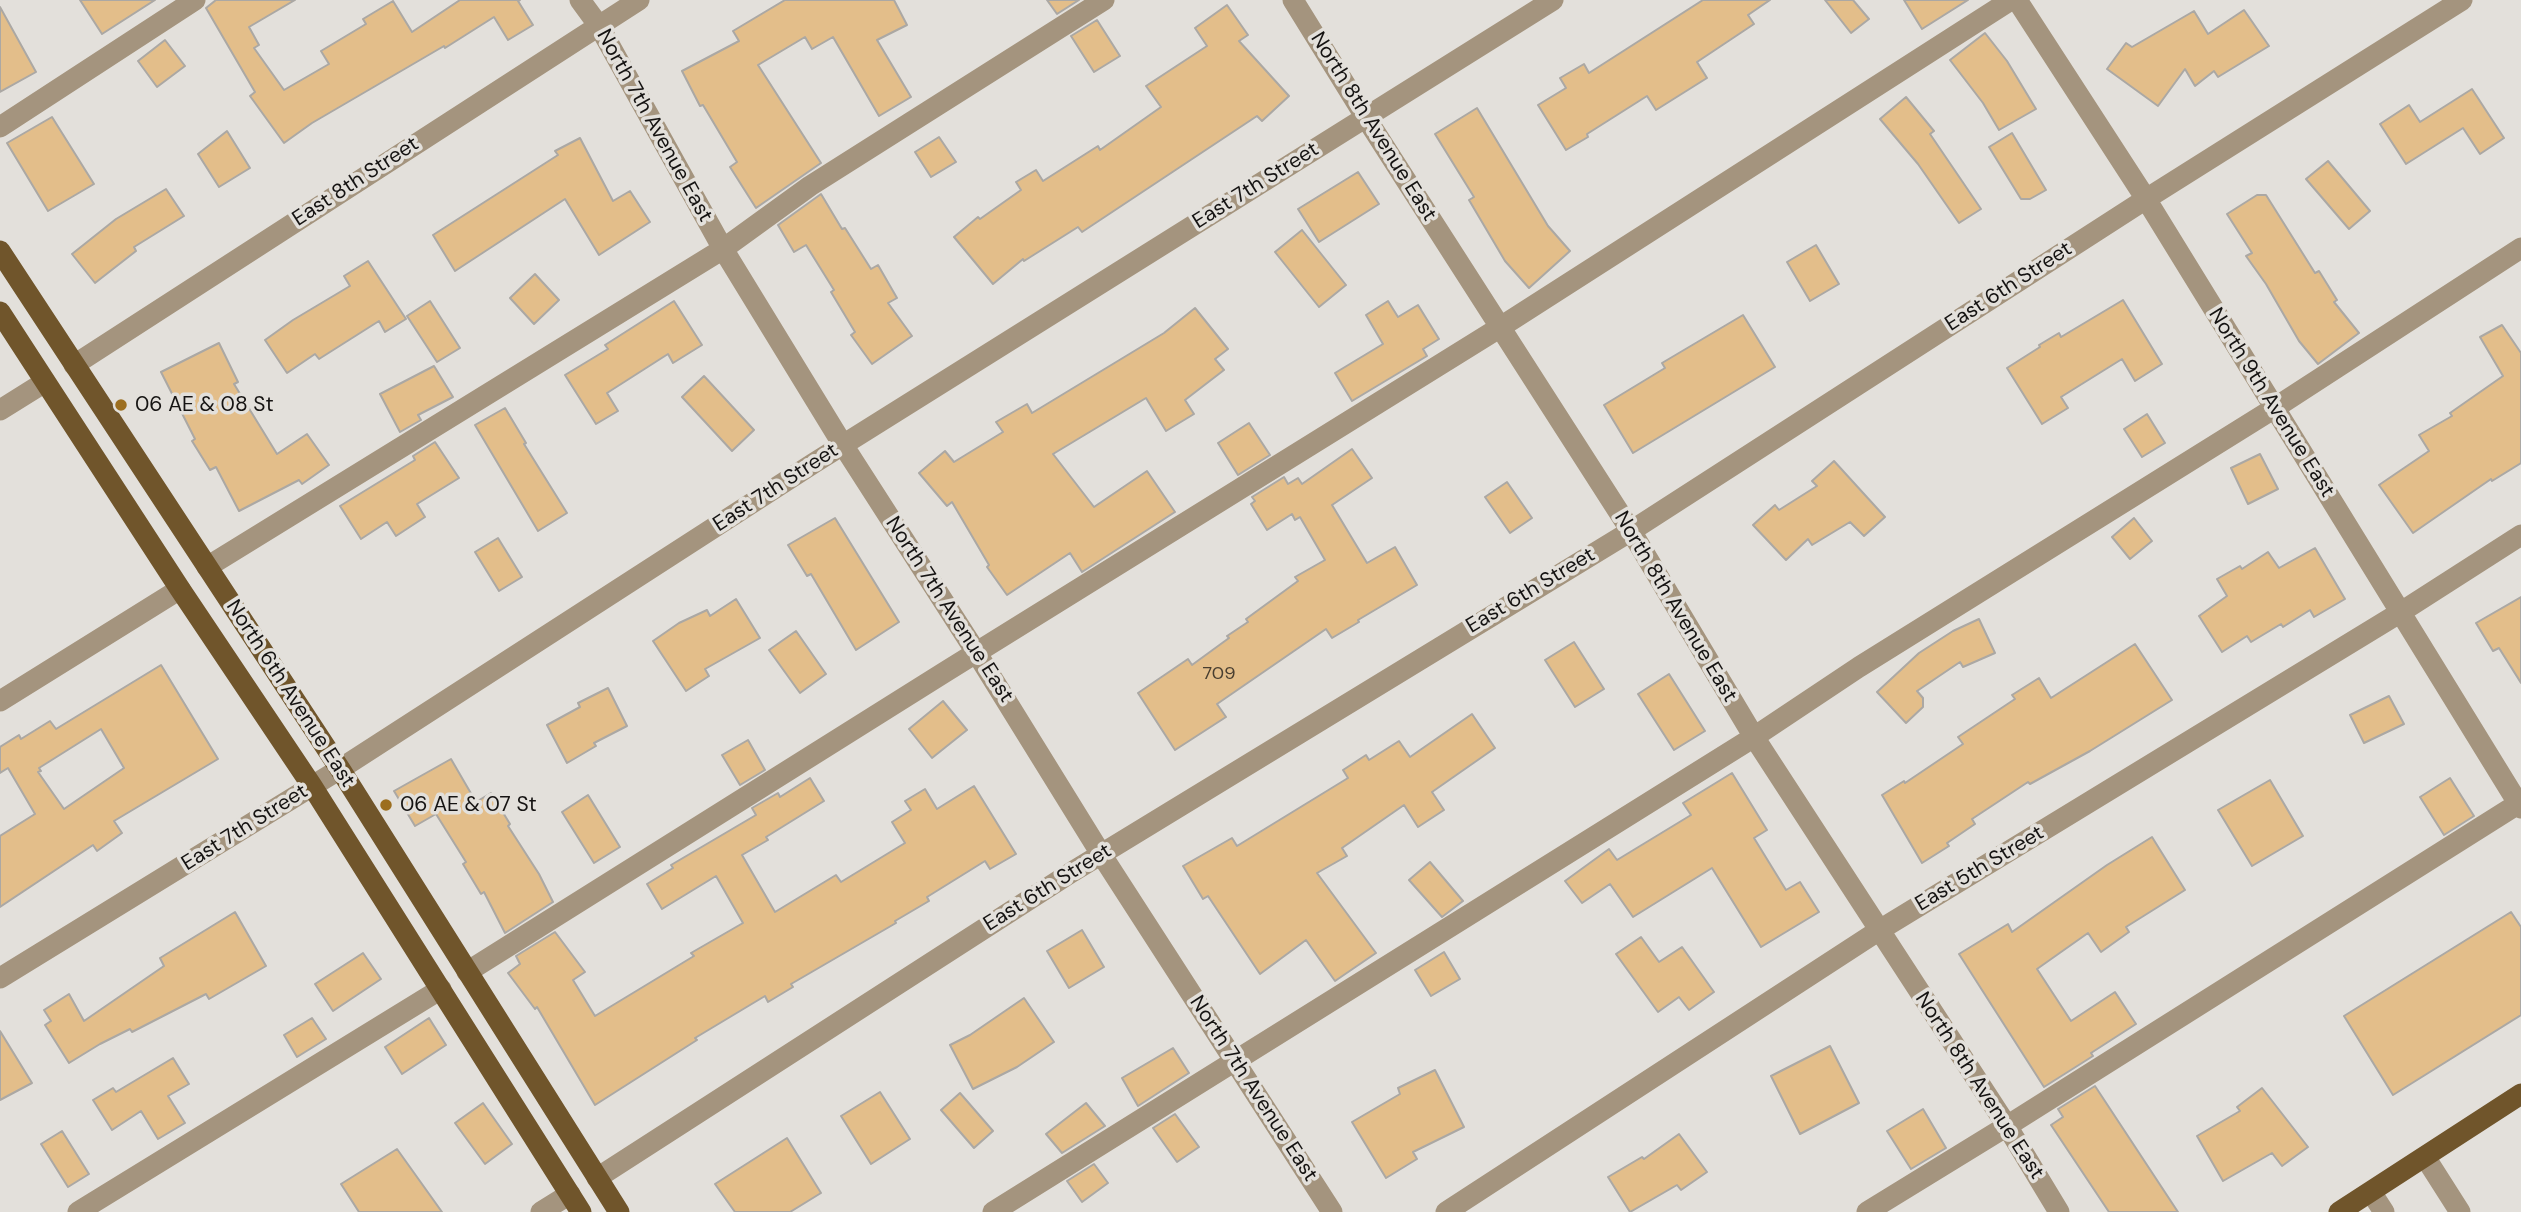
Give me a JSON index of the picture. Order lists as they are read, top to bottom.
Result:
{
  "streets": {
    "main road": ["North 6th Avenue East"],
    "street": [
      "North 7th Avenue East",
      "North 8th Avenue East",
      "East 8th Street",
      "East 7th Street",
      "East 6th Street",
      "North 9th Avenue East",
      "East 5th Street"
    ]
  },
  "crossings": [
    ["North 7th Avenue East", "East 8th Street"],
    ["North 7th Avenue East", "East 7th Street"],
    ["North 7th Avenue East", "East 6th Street"],
    ["North 8th Avenue East", "East 7th Street"],
    ["North 8th Avenue East", "East 6th Street"],
    ["North 8th Avenue East", "East 5th Street"],
    ["East 8th Street", "North 6th Avenue East"],
    ["East 7th Street", "North 6th Avenue East"],
    ["East 6th Street", "North 9th Avenue East"],
    ["East 6th Street", "North 6th Avenue East"],
    ["North 9th Avenue East", "East 5th Street"]
  ],
  "places": ["06 AE & 08 St", "06 AE & 07 St"],
  "house_numbers": ["709"]
}
